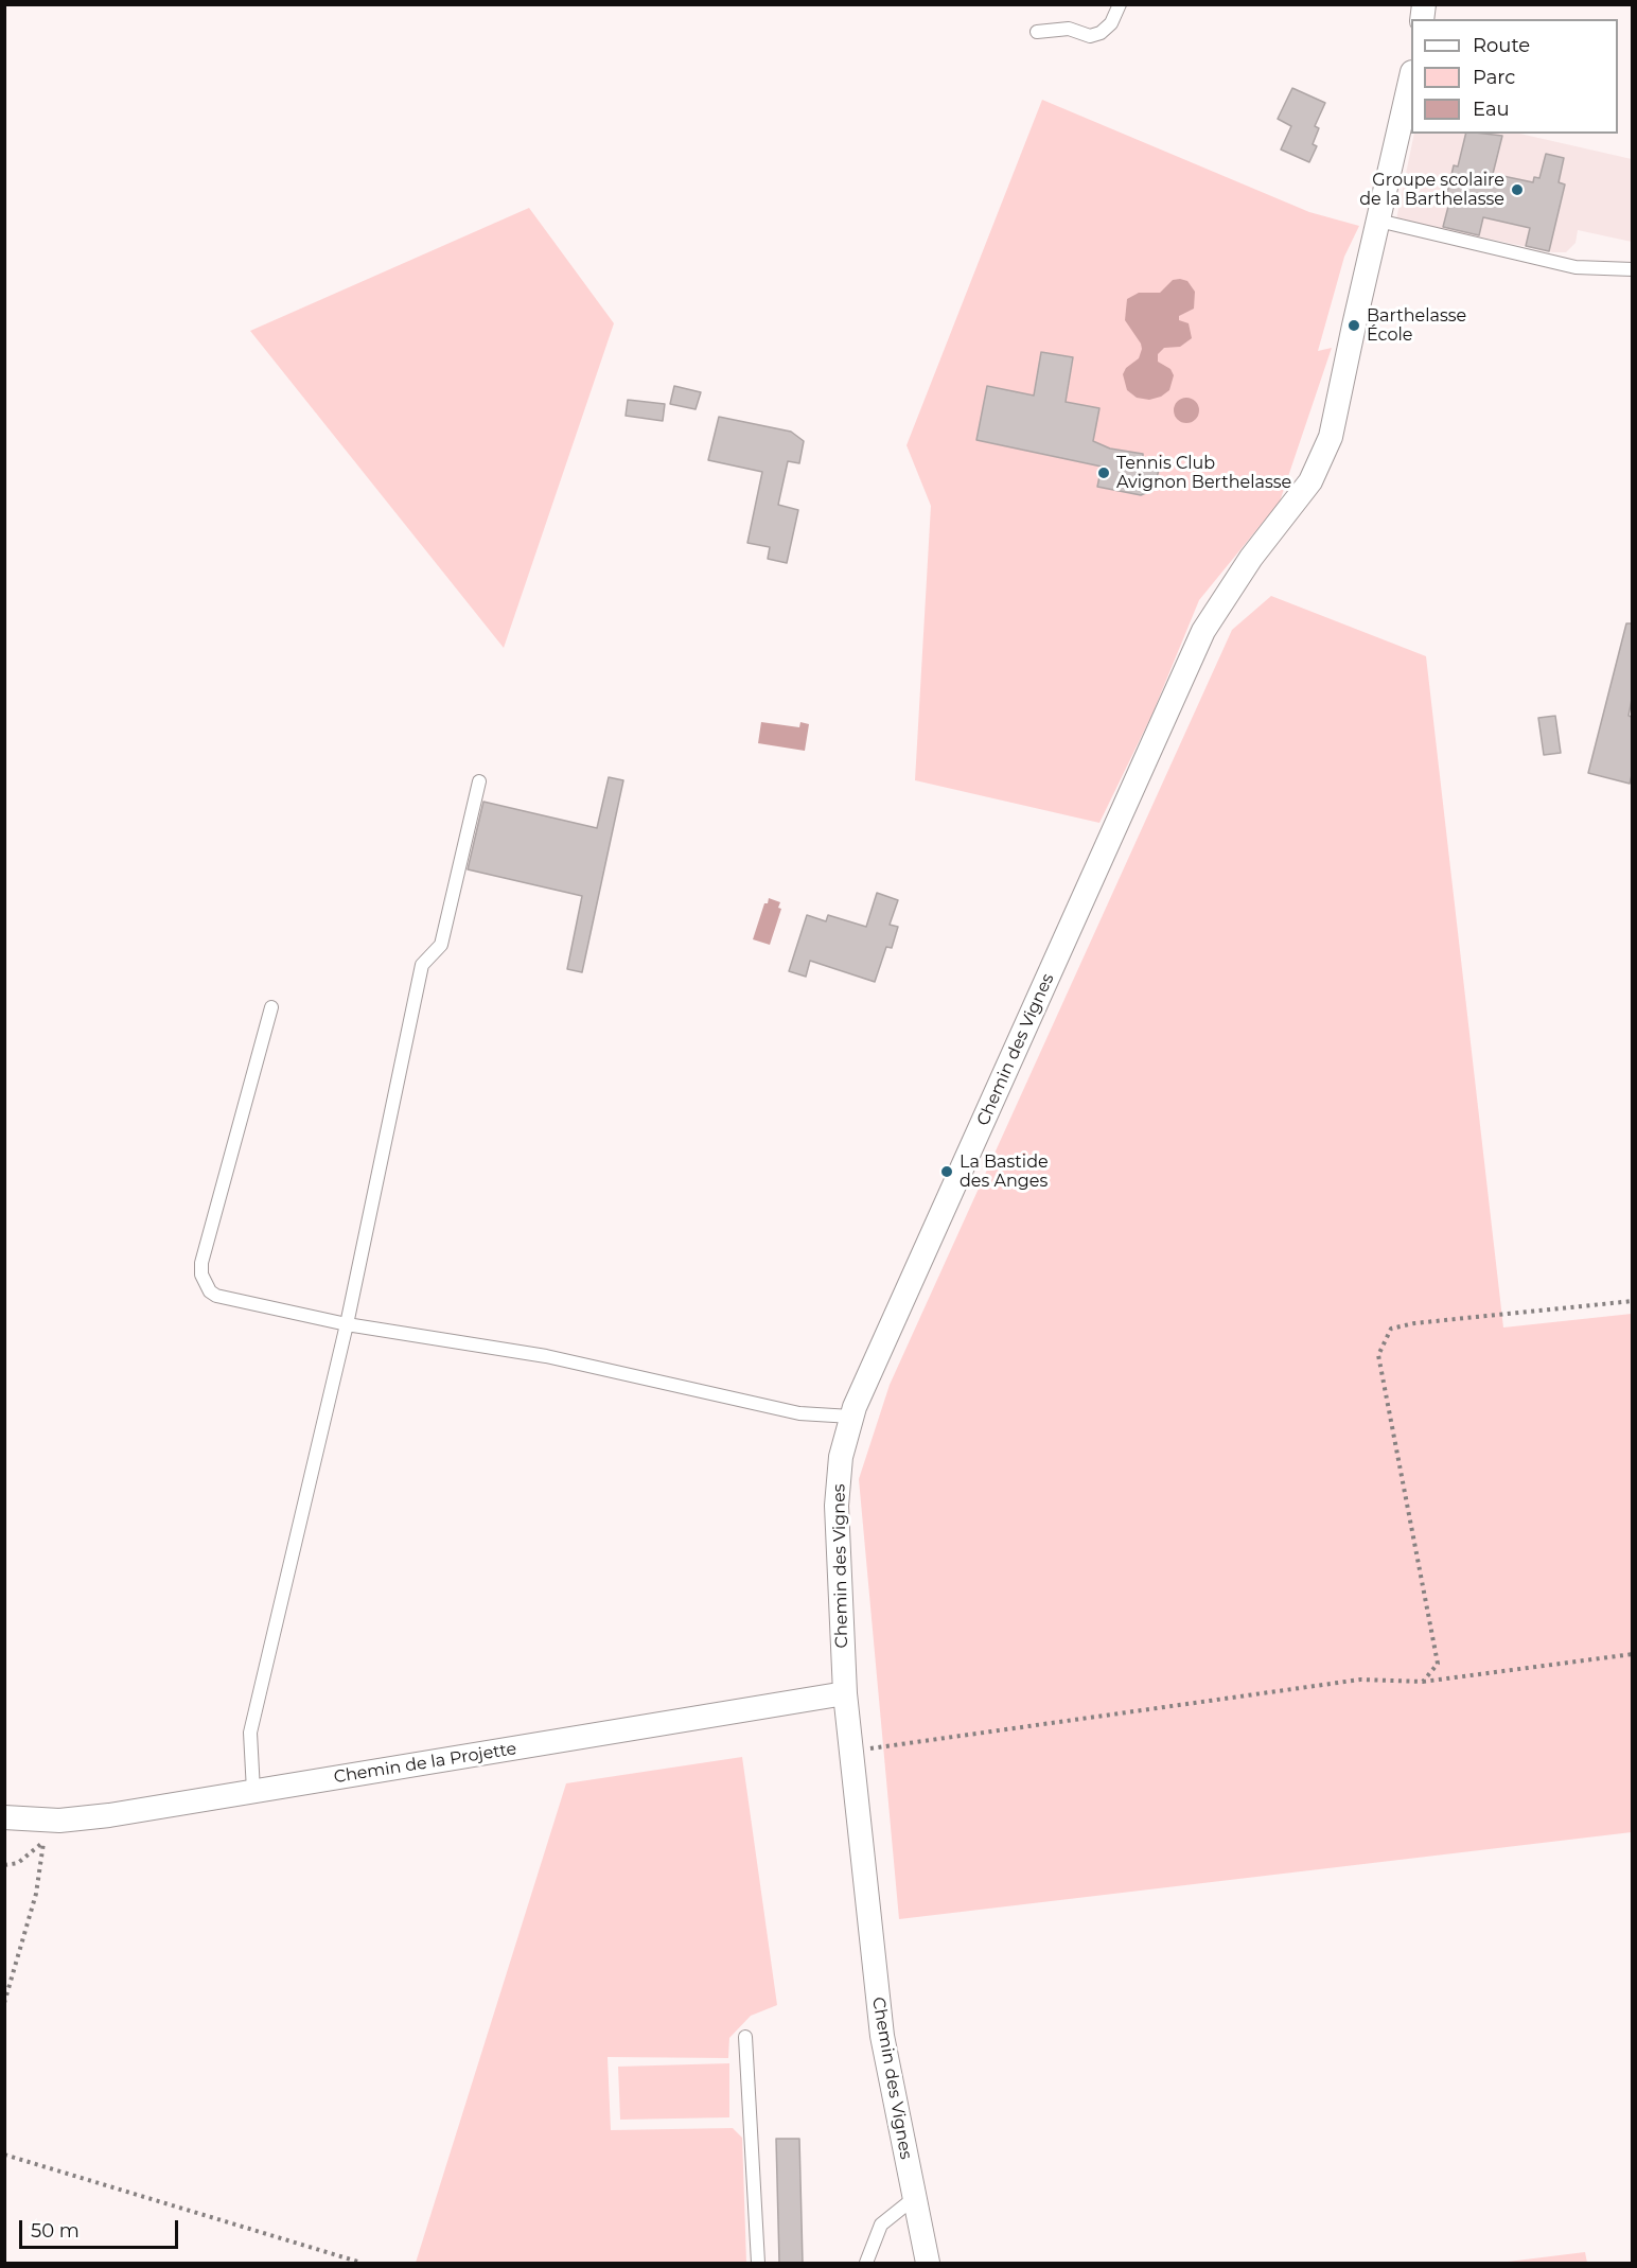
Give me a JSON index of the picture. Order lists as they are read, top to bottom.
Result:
{
  "streets": {
    "street": ["Chemin des Vignes", "Chemin de la Projette"]
  },
  "crossings": [
    ["Chemin des Vignes", "Chemin de la Projette"]
  ],
  "places": [
    "Groupe scolaire de la Barthelasse",
    "Barthelasse École",
    "Tennis Club Avignon Berthelasse",
    "La Bastide des Anges"
  ],
  "legend": ["Route", "Parc", "Eau"],
  "scale_bar": "50 m"
}
